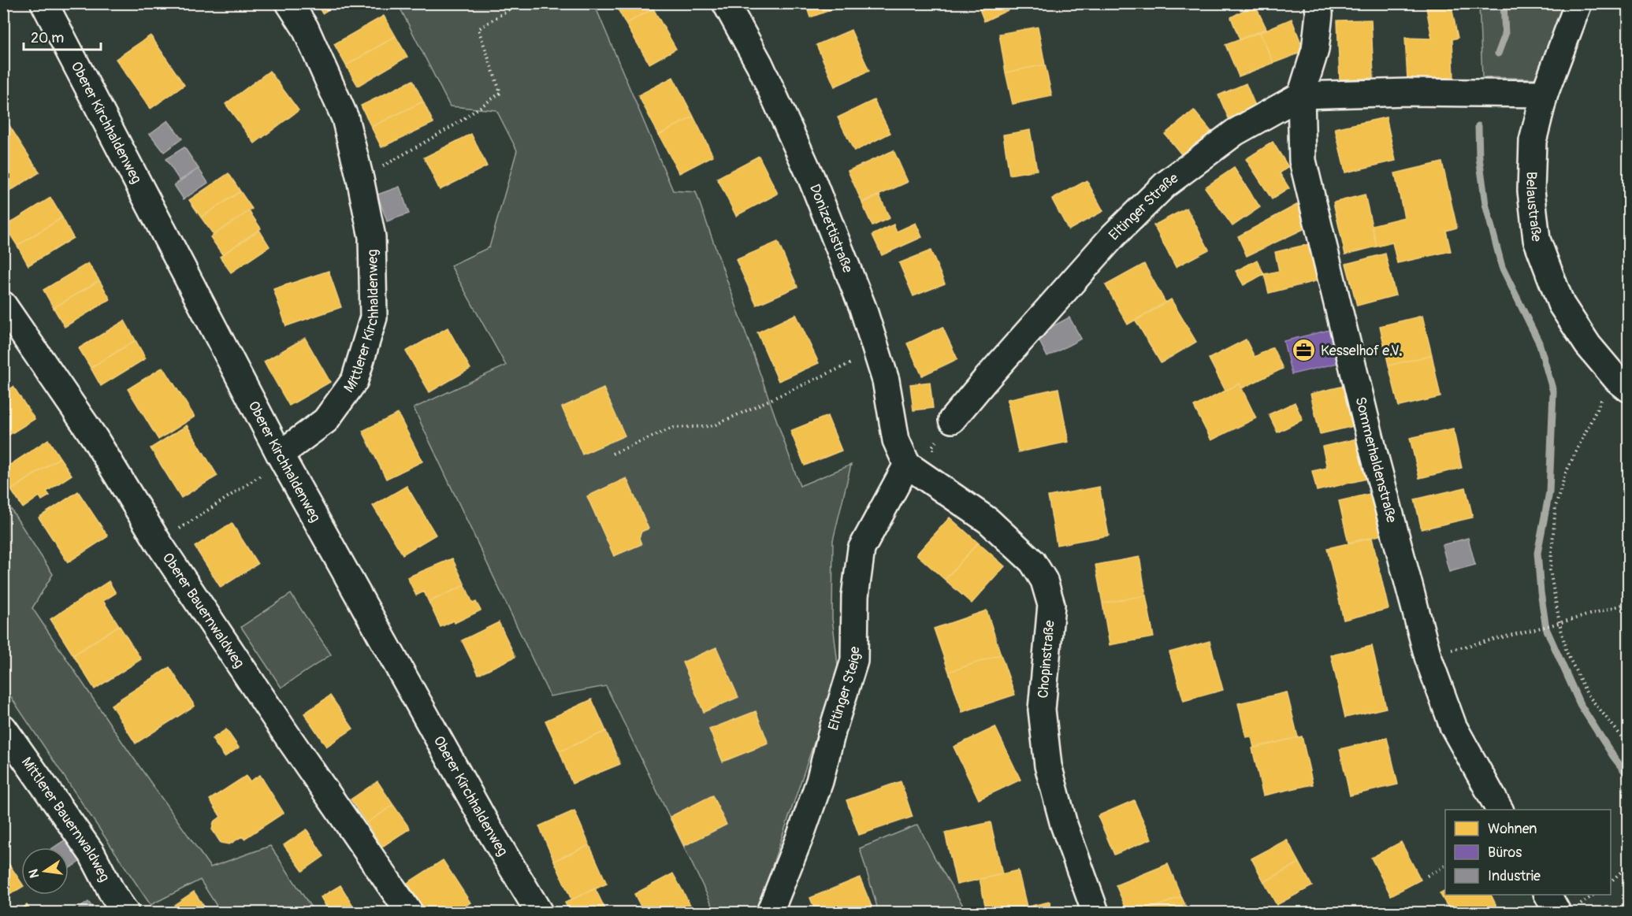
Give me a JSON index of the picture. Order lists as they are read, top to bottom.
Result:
{
  "streets": {
    "street": [
      "Oberer Kirchhaldenweg",
      "Belaustraße",
      "Eltinger Straße",
      "Donizettistraße",
      "Mittlerer Kirchhaldenweg",
      "Sommerhaldenstraße",
      "Oberer Bauernwaldweg",
      "Chopinstraße",
      "Eltinger Steige",
      "Mittlerer Bauernwaldweg"
    ]
  },
  "crossings": [
    ["Oberer Kirchhaldenweg", "Mittlerer Kirchhaldenweg"],
    ["Eltinger Straße", "Sommerhaldenstraße"],
    ["Donizettistraße", "Chopinstraße"],
    ["Donizettistraße", "Eltinger Steige"],
    ["Chopinstraße", "Eltinger Steige"]
  ],
  "places": {
    "office": ["Kesselhof e.V."]
  },
  "legend": ["Wohnen", "Büros", "Industrie"],
  "scale_bar": "20 m",
  "north": "left"
}
